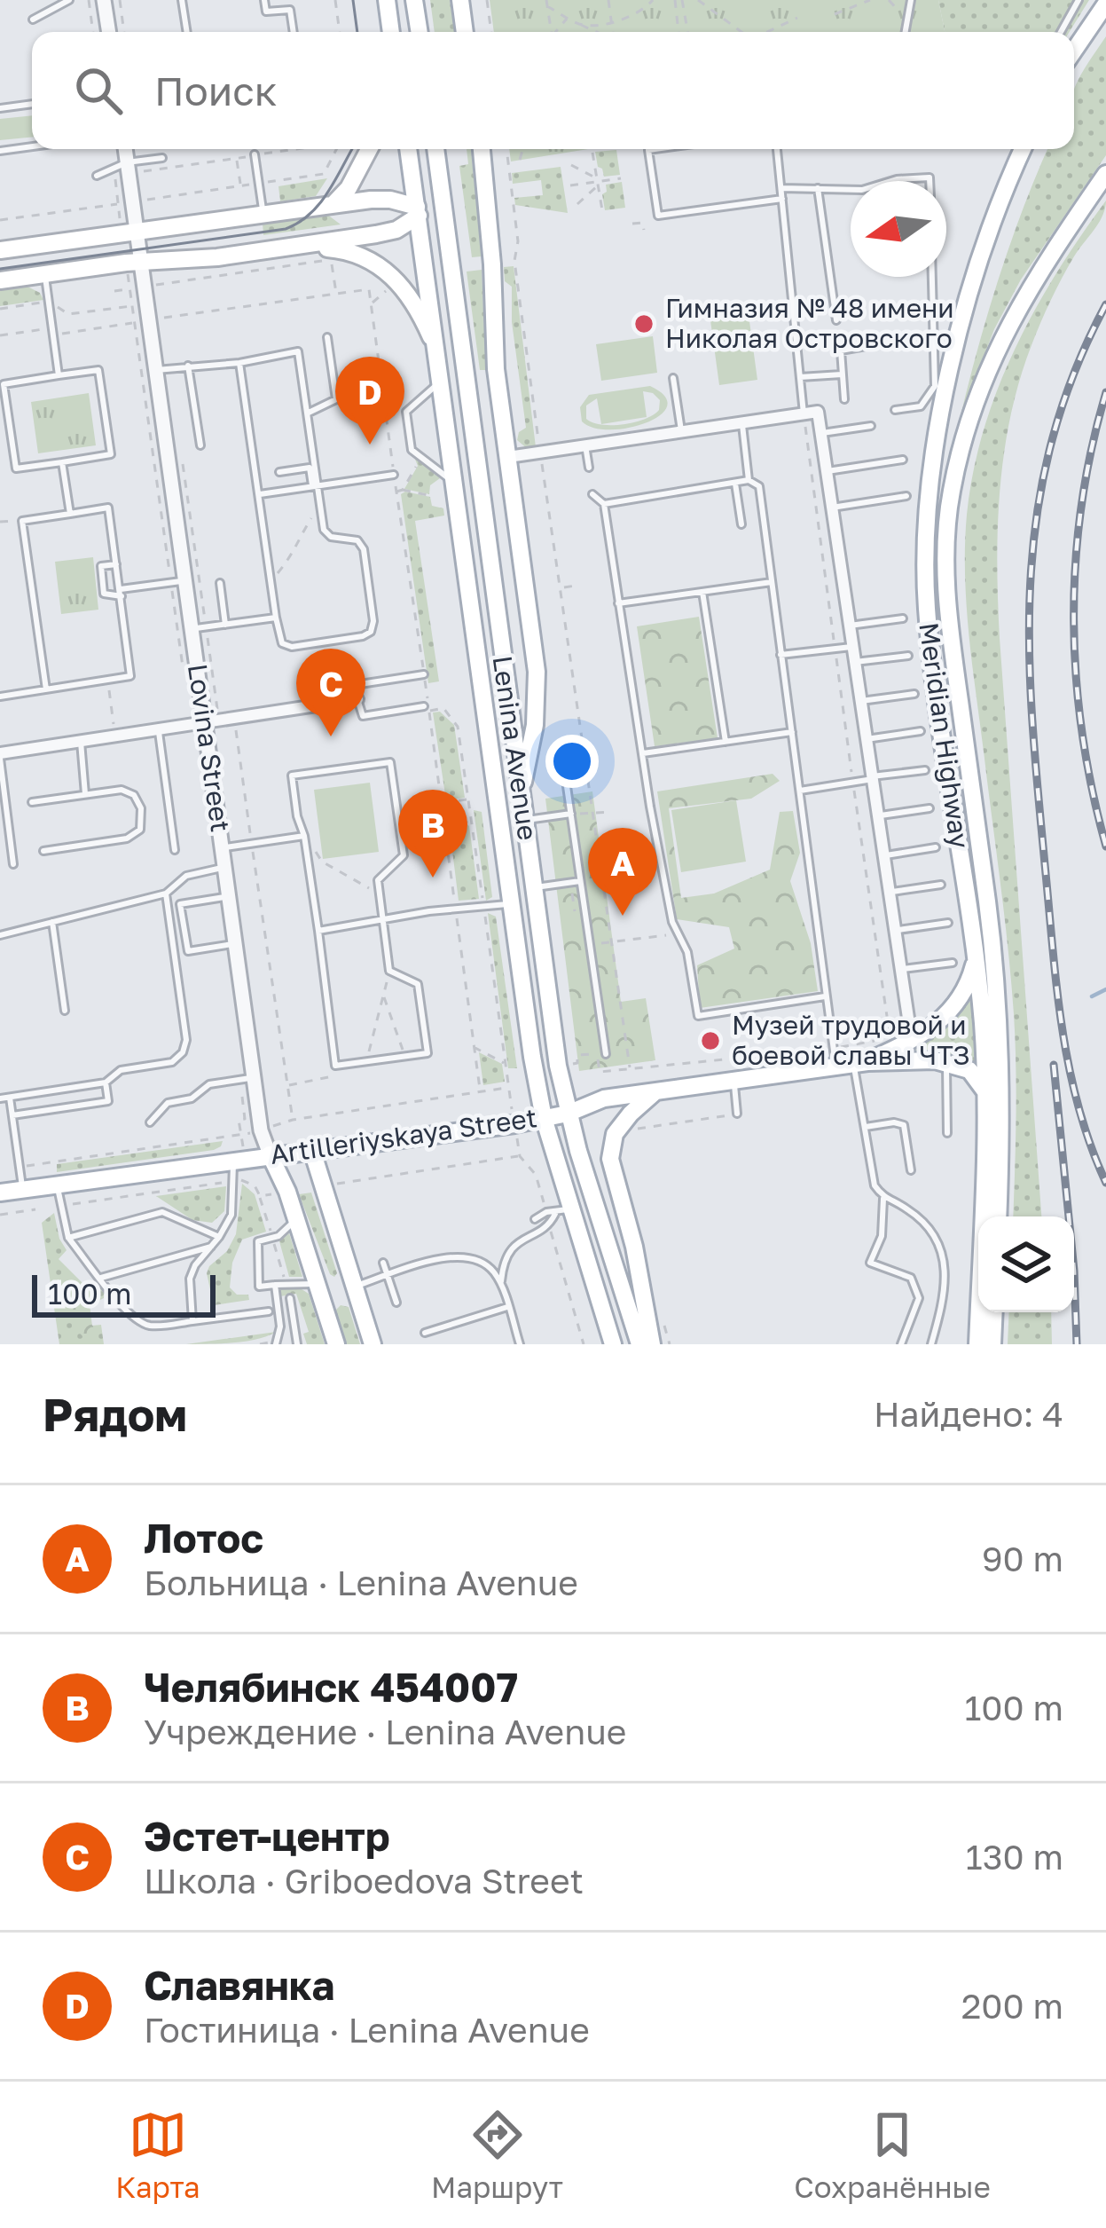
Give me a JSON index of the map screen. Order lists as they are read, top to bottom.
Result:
{
  "streets": {
    "main road": [
      "Meridian Highway",
      "Lovina Street",
      "Lenina Avenue",
      "Artilleriyskaya Street"
    ]
  },
  "crossings": [
    ["Meridian Highway", "Artilleriyskaya Street"],
    ["Lovina Street", "Artilleriyskaya Street"],
    ["Lenina Avenue", "Artilleriyskaya Street"]
  ],
  "places": ["Гимназия № 48 имени Николая Островского", "Музей трудовой и боевой славы ЧТЗ"],
  "scale_bar": "100 m",
  "north": "left",
  "page": {
    "search": "Поиск",
    "pins": [
      "D",
      "C",
      "B",
      "A"
    ],
    "scale": "100 m",
    "heading": ["Рядом", "Найдено: 4"],
    "list": [
      {
        "mark": "A",
        "name": "Лотос",
        "note": "Больница · Lenina Avenue",
        "value": "90 m"
      },
      {
        "mark": "B",
        "name": "Челябинск 454007",
        "note": "Учреждение · Lenina Avenue",
        "value": "100 m"
      },
      {
        "mark": "C",
        "name": "Эстет-центр",
        "note": "Школа · Griboedova Street",
        "value": "130 m"
      },
      {
        "mark": "D",
        "name": "Славянка",
        "note": "Гостиница · Lenina Avenue",
        "value": "200 m"
      }
    ],
    "nav": ["Карта", "Маршрут", "Сохранённые"]
  }
}
